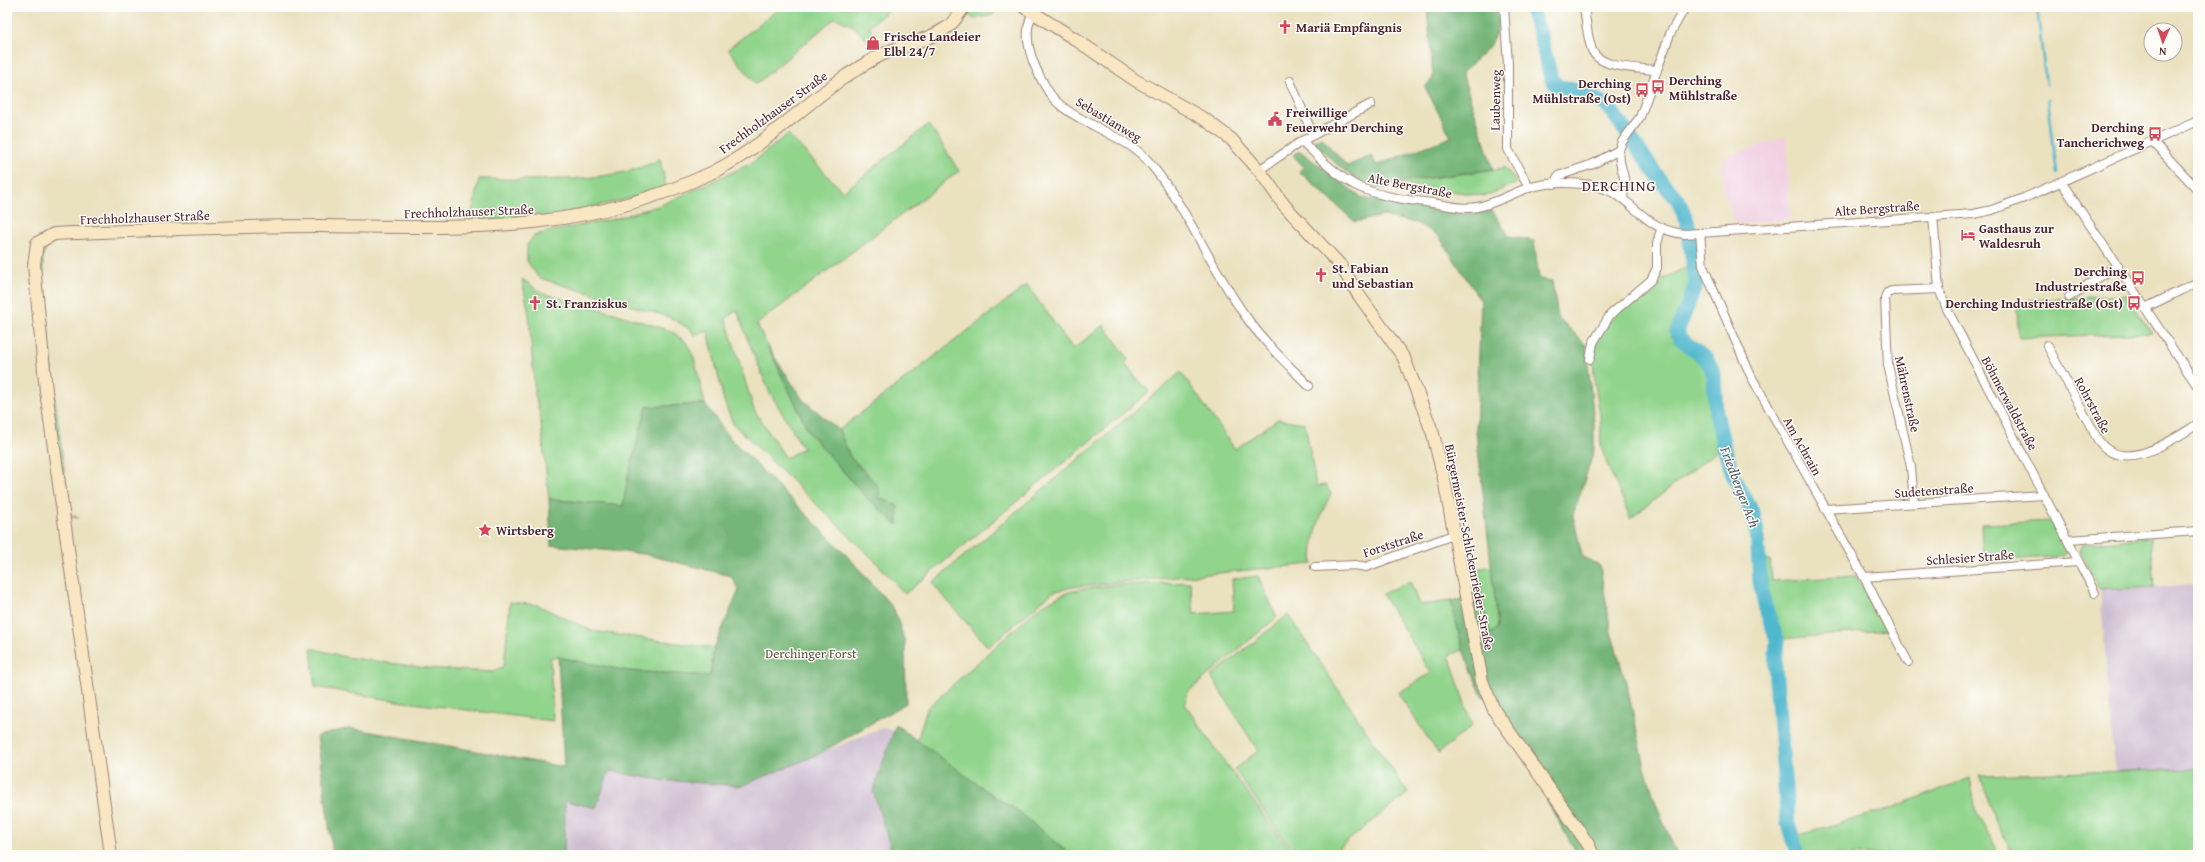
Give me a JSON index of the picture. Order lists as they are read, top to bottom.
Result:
{
  "streets": {
    "street": [
      "Laubenweg",
      "Frechholzhauser Straße",
      "Sebastianweg",
      "Alte Bergstraße",
      "Mährenstraße",
      "Böhmerwaldstraße",
      "Rohrstraße",
      "Am Achrain",
      "Sudetenstraße",
      "Forststraße",
      "Bürgermeister-Schlickenrieder-Straße",
      "Schlesier Straße"
    ]
  },
  "crossings": [
    ["Laubenweg", "Alte Bergstraße"],
    ["Sebastianweg", "Bürgermeister-Schlickenrieder-Straße"],
    ["Alte Bergstraße", "Böhmerwaldstraße"],
    ["Alte Bergstraße", "Am Achrain"],
    ["Mährenstraße", "Böhmerwaldstraße"],
    ["Mährenstraße", "Sudetenstraße"],
    ["Böhmerwaldstraße", "Sudetenstraße"],
    ["Böhmerwaldstraße", "Schlesier Straße"],
    ["Am Achrain", "Sudetenstraße"],
    ["Am Achrain", "Schlesier Straße"],
    ["Forststraße", "Bürgermeister-Schlickenrieder-Straße"]
  ],
  "districts": ["DERCHING"],
  "water": ["Friedberger Ach"],
  "parks": ["Derchinger Forst"],
  "places": {
    "church": ["Mariä Empfängnis", "St. Fabian und Sebastian", "St. Franziskus"],
    "shop": ["Frische Landeier Elbl 24/7"],
    "bus stop": [
      "Derching Mühlstraße",
      "Derching Mühlstraße (Ost)",
      "Derching Tancherichweg",
      "Derching Industriestraße",
      "Derching Industriestraße (Ost)"
    ],
    "public building": ["Freiwillige Feuerwehr Derching"],
    "hotel": ["Gasthaus zur Waldesruh"],
    "place": ["Wirtsberg"]
  },
  "north": "bottom"
}
